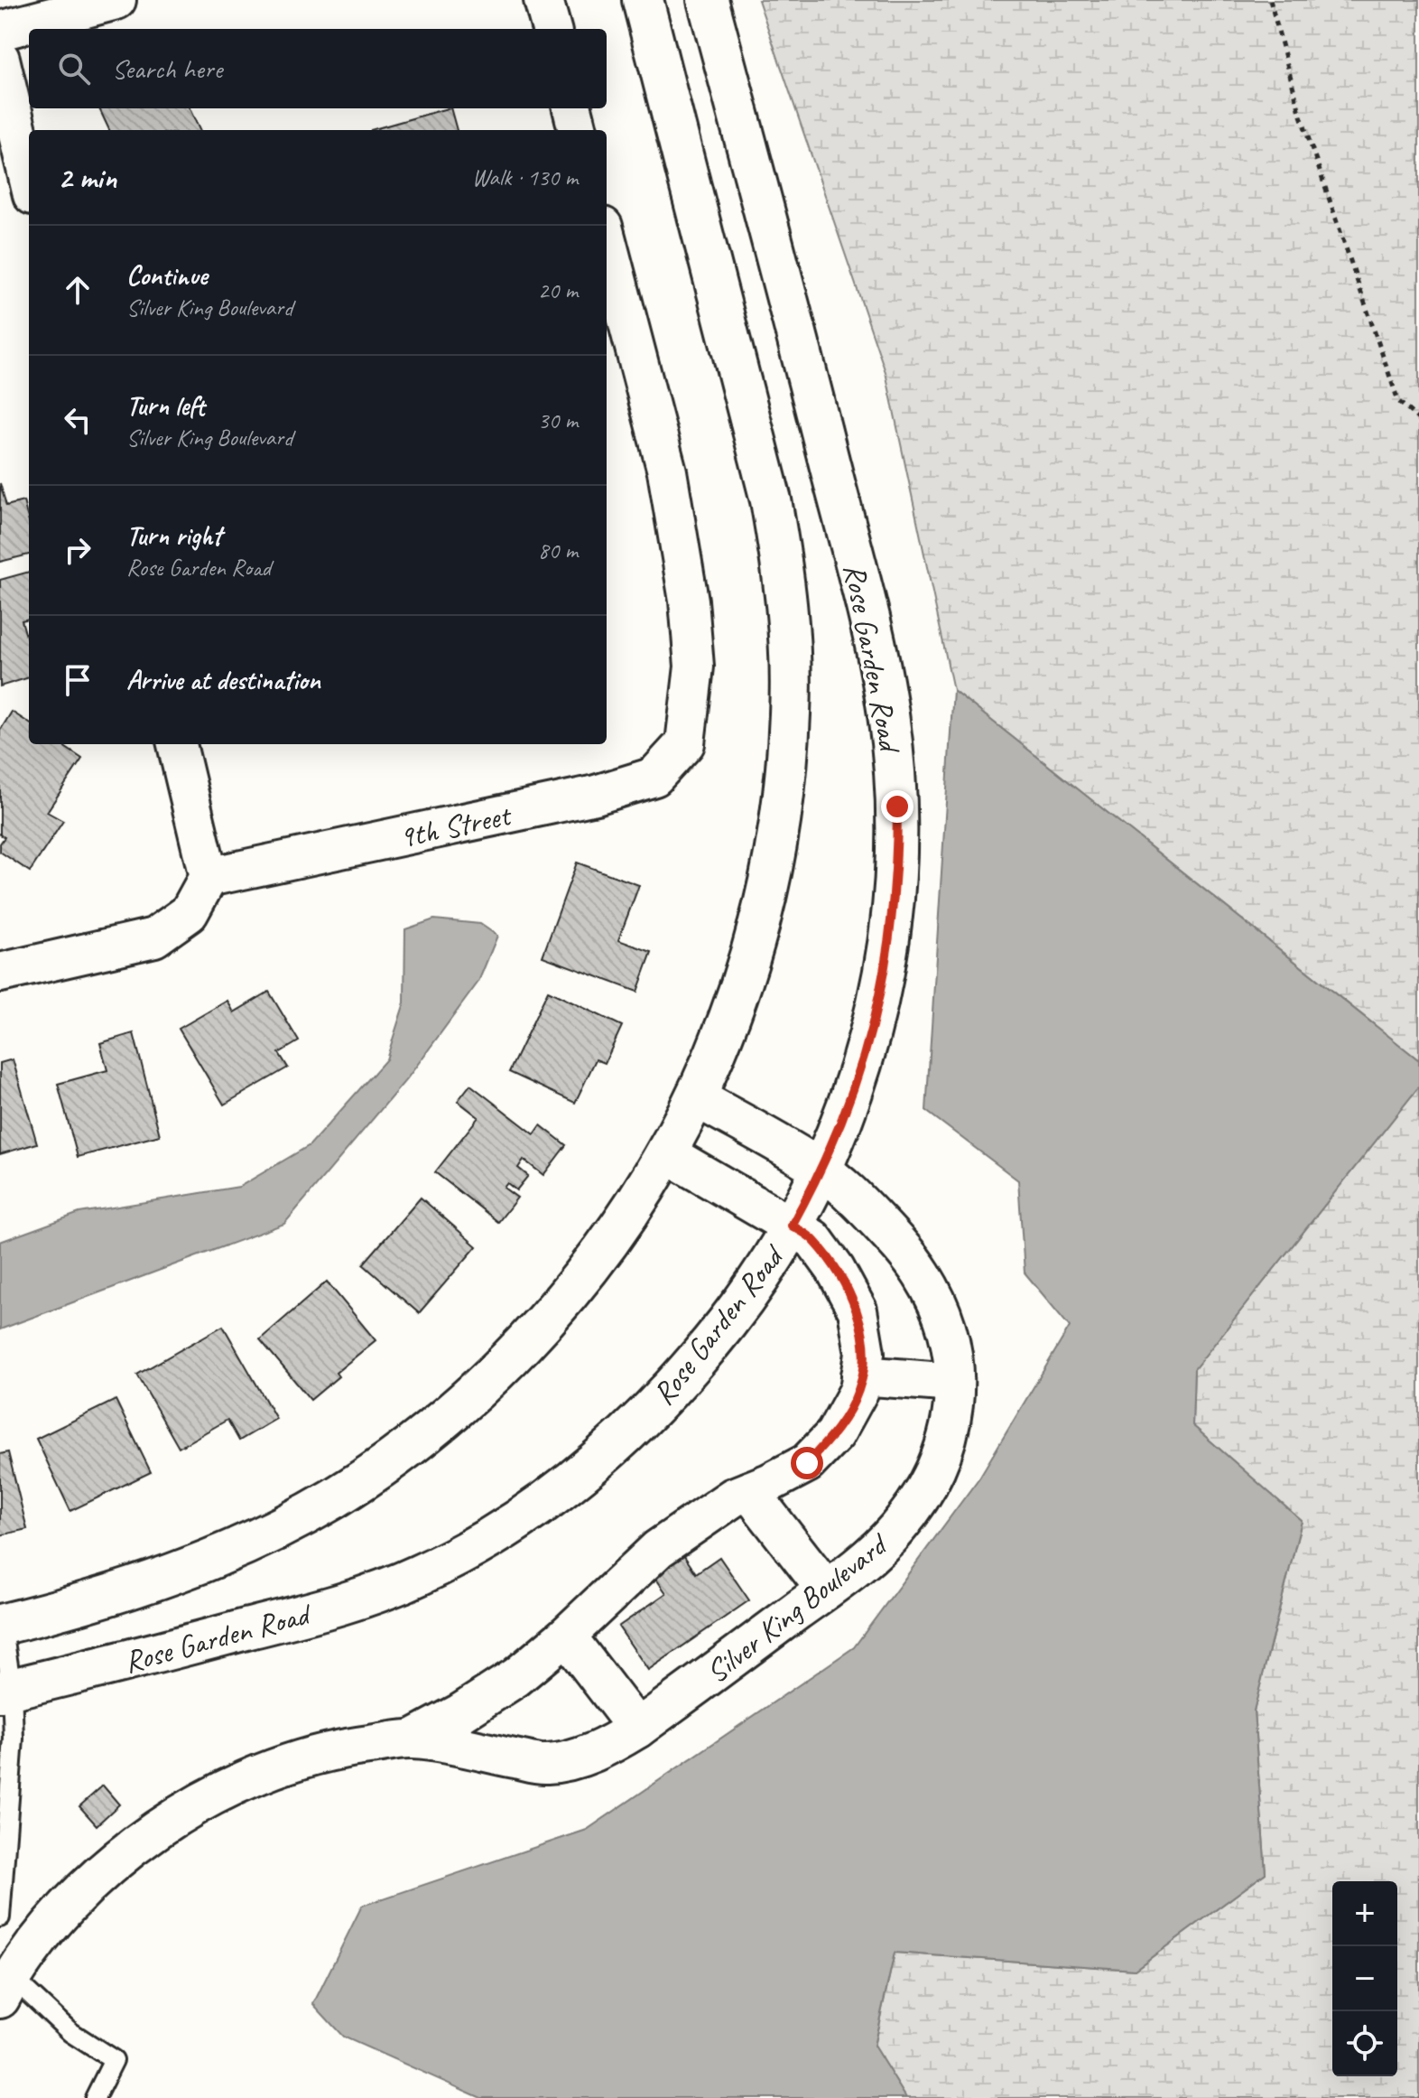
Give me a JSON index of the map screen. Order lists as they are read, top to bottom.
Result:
{
  "streets": {
    "street": ["Rose Garden Road", "9th Street", "Silver King Boulevard"]
  },
  "crossings": [
    ["Rose Garden Road", "Silver King Boulevard"]
  ],
  "page": {
    "search": "Search here",
    "heading": ["2 min", "Walk · 130 m"],
    "list": [
      ["Continue", "Silver King Boulevard", "20 m"],
      ["Turn left", "Silver King Boulevard", "30 m"],
      ["Turn right", "Rose Garden Road", "80 m"],
      "Arrive at destination"
    ],
    "map_buttons": ["+", "−"]
  }
}
